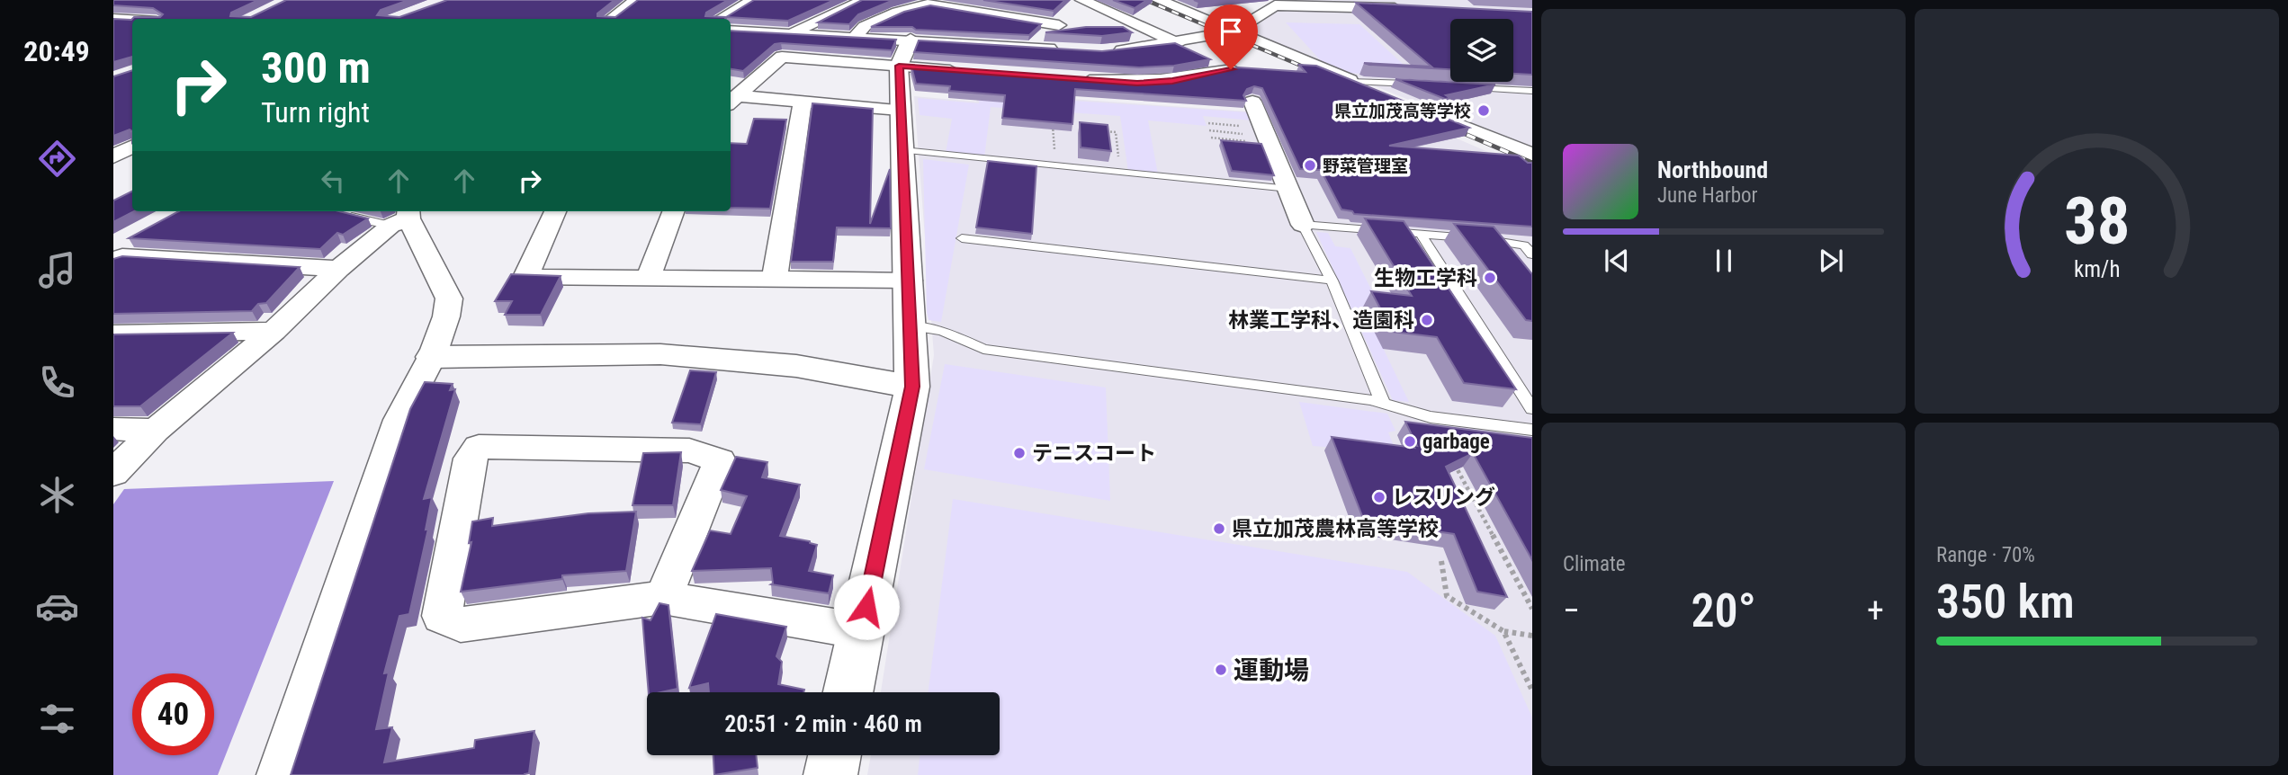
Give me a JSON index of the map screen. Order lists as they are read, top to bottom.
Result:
{
  "places": [
    "県立加茂高等学校",
    "野菜管理室",
    "生物工学科",
    "林業工学科、造園科",
    "garbage",
    "テニスコート",
    "レスリング",
    "県立加茂農林高等学校",
    "運動場"
  ],
  "page": {
    "tabs": "20:49",
    "turn": ["300 m", "Turn right"],
    "song": ["Northbound", "June Harbor"],
    "tile": [
      "Climate",
      ["Range · 70%", "350 km"]
    ],
    "heat": ["−", "20°", "+"],
    "limit": "40",
    "trip": "20:51 · 2 min · 460 m",
    "gauge": ["38", "km/h"]
  }
}
